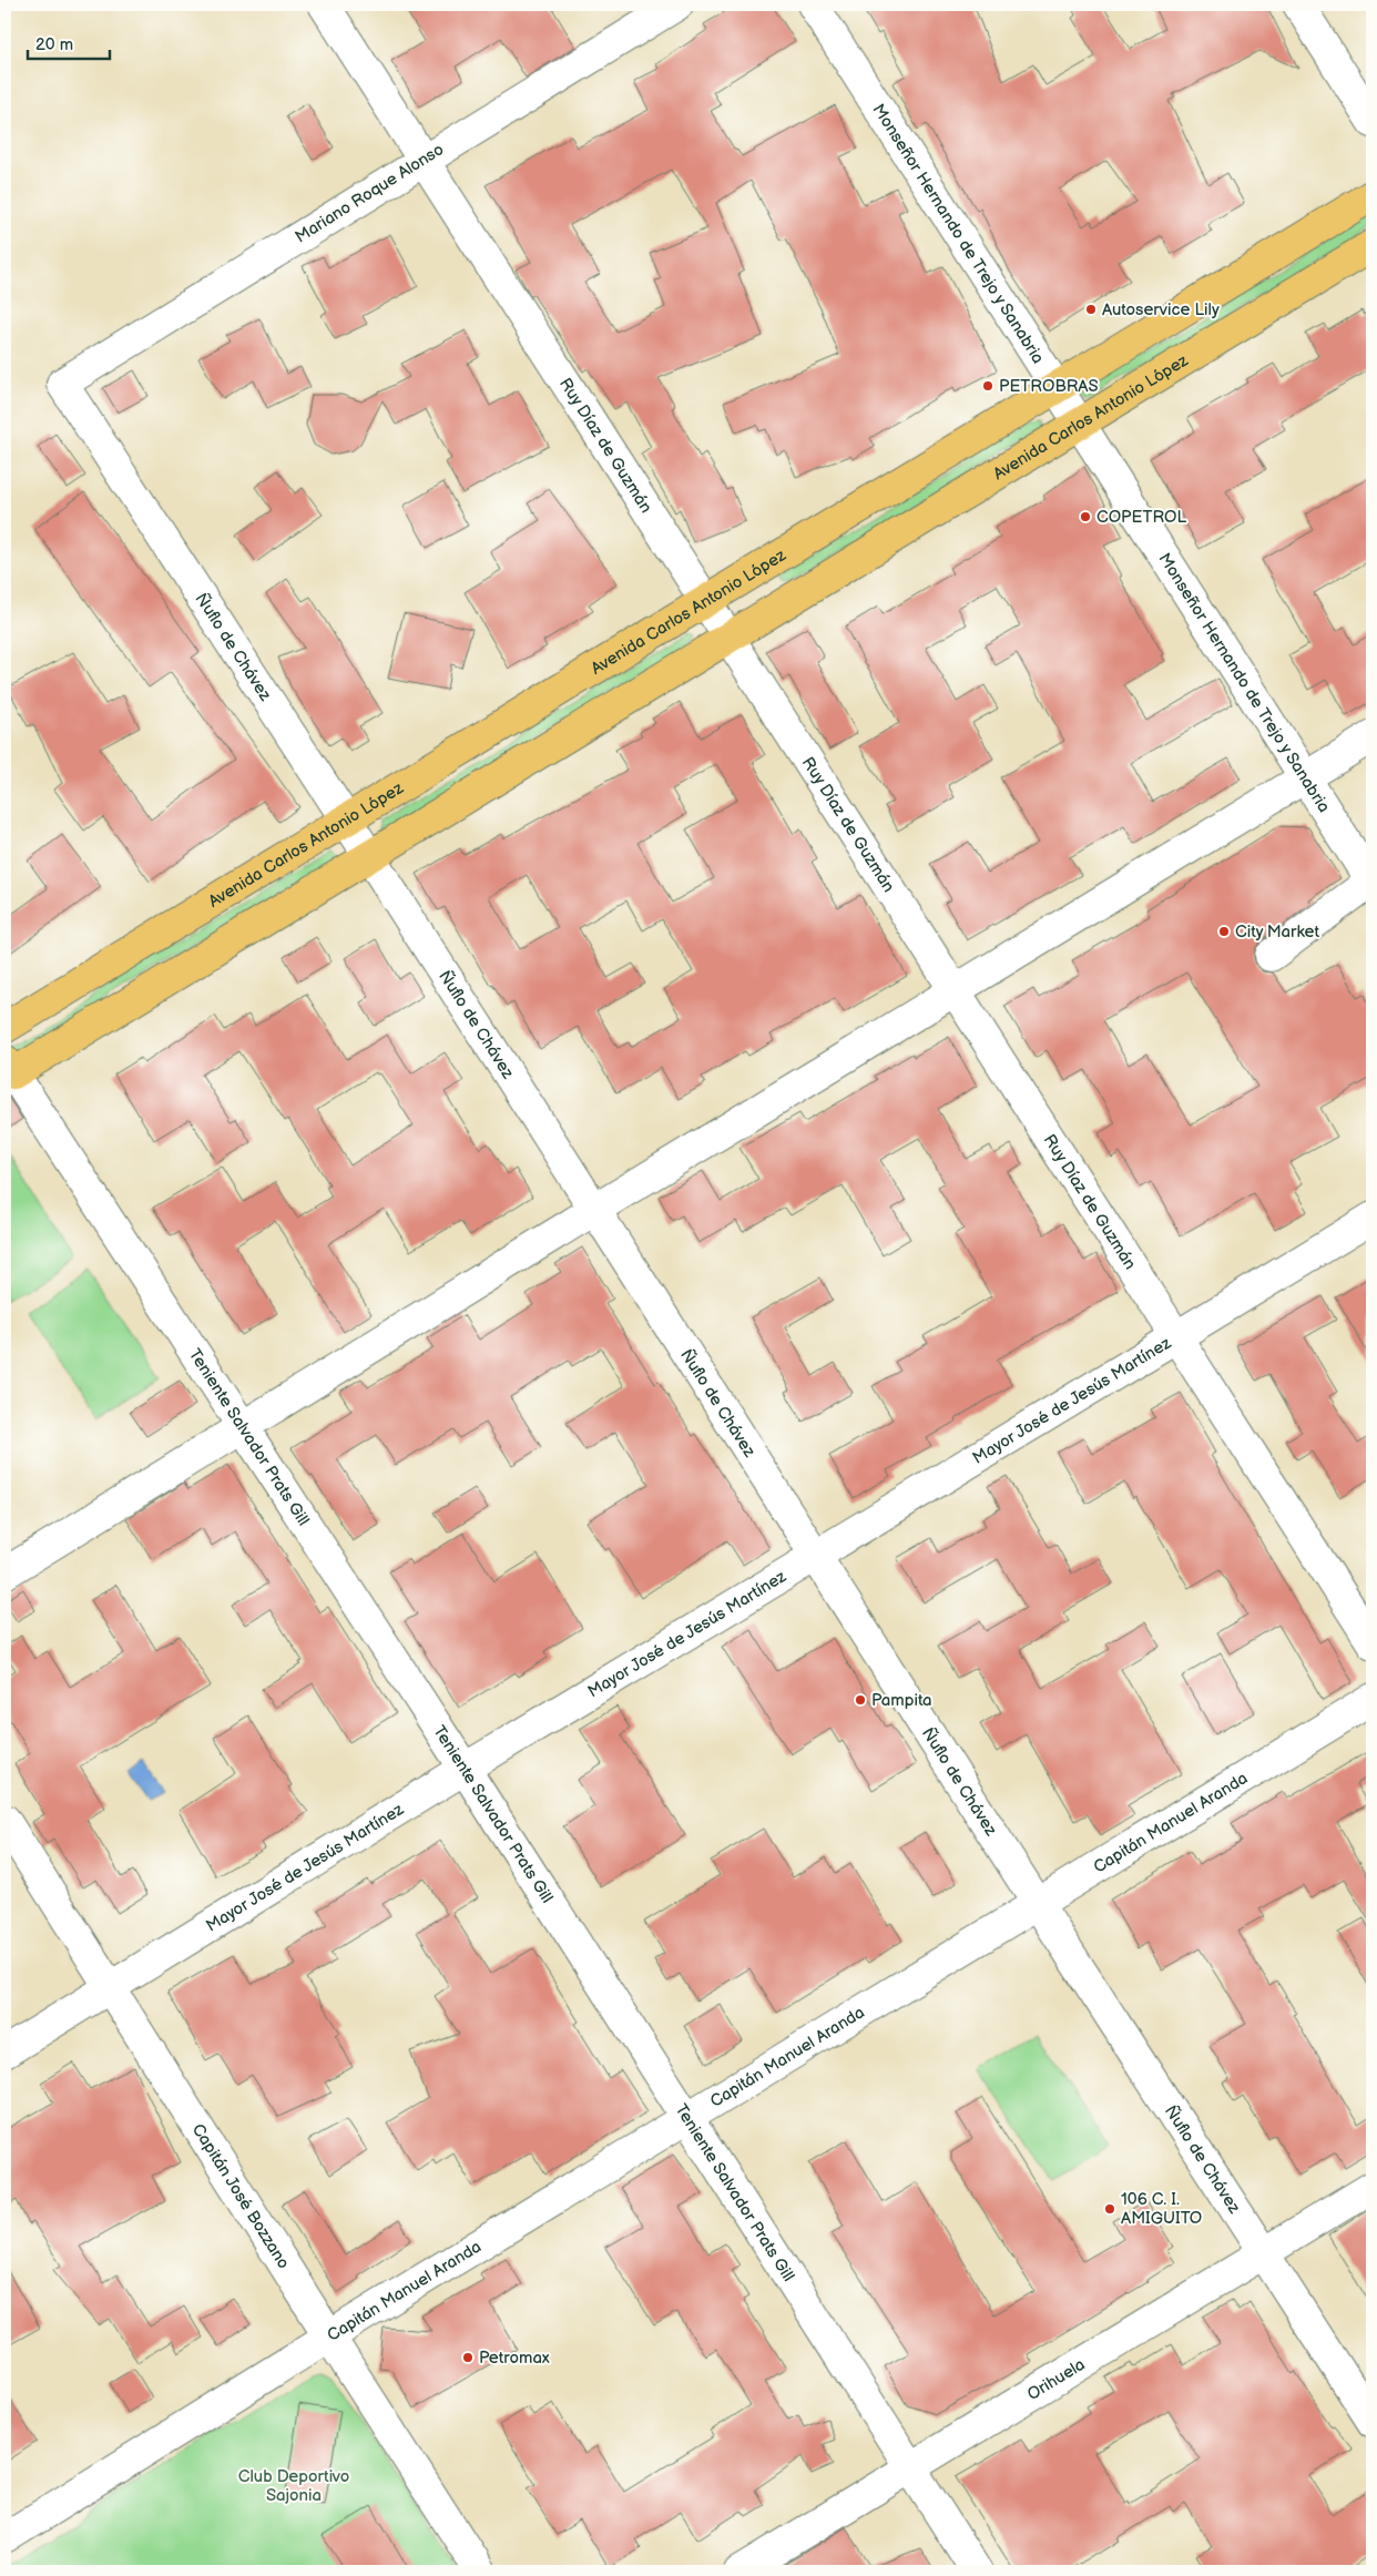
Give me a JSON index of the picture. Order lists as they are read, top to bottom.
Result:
{
  "streets": {
    "main road": ["Avenida Carlos Antonio López"],
    "street": [
      "Mariano Roque Alonso",
      "Monseñor Hernando de Trejo y Sanabria",
      "Ruy Díaz de Guzmán",
      "Ñuflo de Chávez",
      "Mayor José de Jesús Martínez",
      "Teniente Salvador Prats Gill",
      "Capitán Manuel Aranda",
      "Capitán José Bozzano",
      "Orihuela"
    ]
  },
  "crossings": [
    ["Mariano Roque Alonso", "Ruy Díaz de Guzmán"],
    ["Mariano Roque Alonso", "Ñuflo de Chávez"],
    ["Monseñor Hernando de Trejo y Sanabria", "Avenida Carlos Antonio López"],
    ["Avenida Carlos Antonio López", "Ruy Díaz de Guzmán"],
    ["Avenida Carlos Antonio López", "Ñuflo de Chávez"],
    ["Avenida Carlos Antonio López", "Teniente Salvador Prats Gill"],
    ["Ruy Díaz de Guzmán", "Mayor José de Jesús Martínez"],
    ["Ñuflo de Chávez", "Mayor José de Jesús Martínez"],
    ["Ñuflo de Chávez", "Capitán Manuel Aranda"],
    ["Ñuflo de Chávez", "Orihuela"],
    ["Mayor José de Jesús Martínez", "Teniente Salvador Prats Gill"],
    ["Mayor José de Jesús Martínez", "Capitán José Bozzano"],
    ["Teniente Salvador Prats Gill", "Capitán Manuel Aranda"],
    ["Teniente Salvador Prats Gill", "Orihuela"],
    ["Capitán Manuel Aranda", "Capitán José Bozzano"]
  ],
  "parks": ["Club Deportivo Sajonia"],
  "places": [
    "Autoservice Lily",
    "PETROBRAS",
    "COPETROL",
    "City Market",
    "Pampita",
    "106 C. I. AMIGUITO",
    "Petromax"
  ],
  "scale_bar": "20 m"
}
